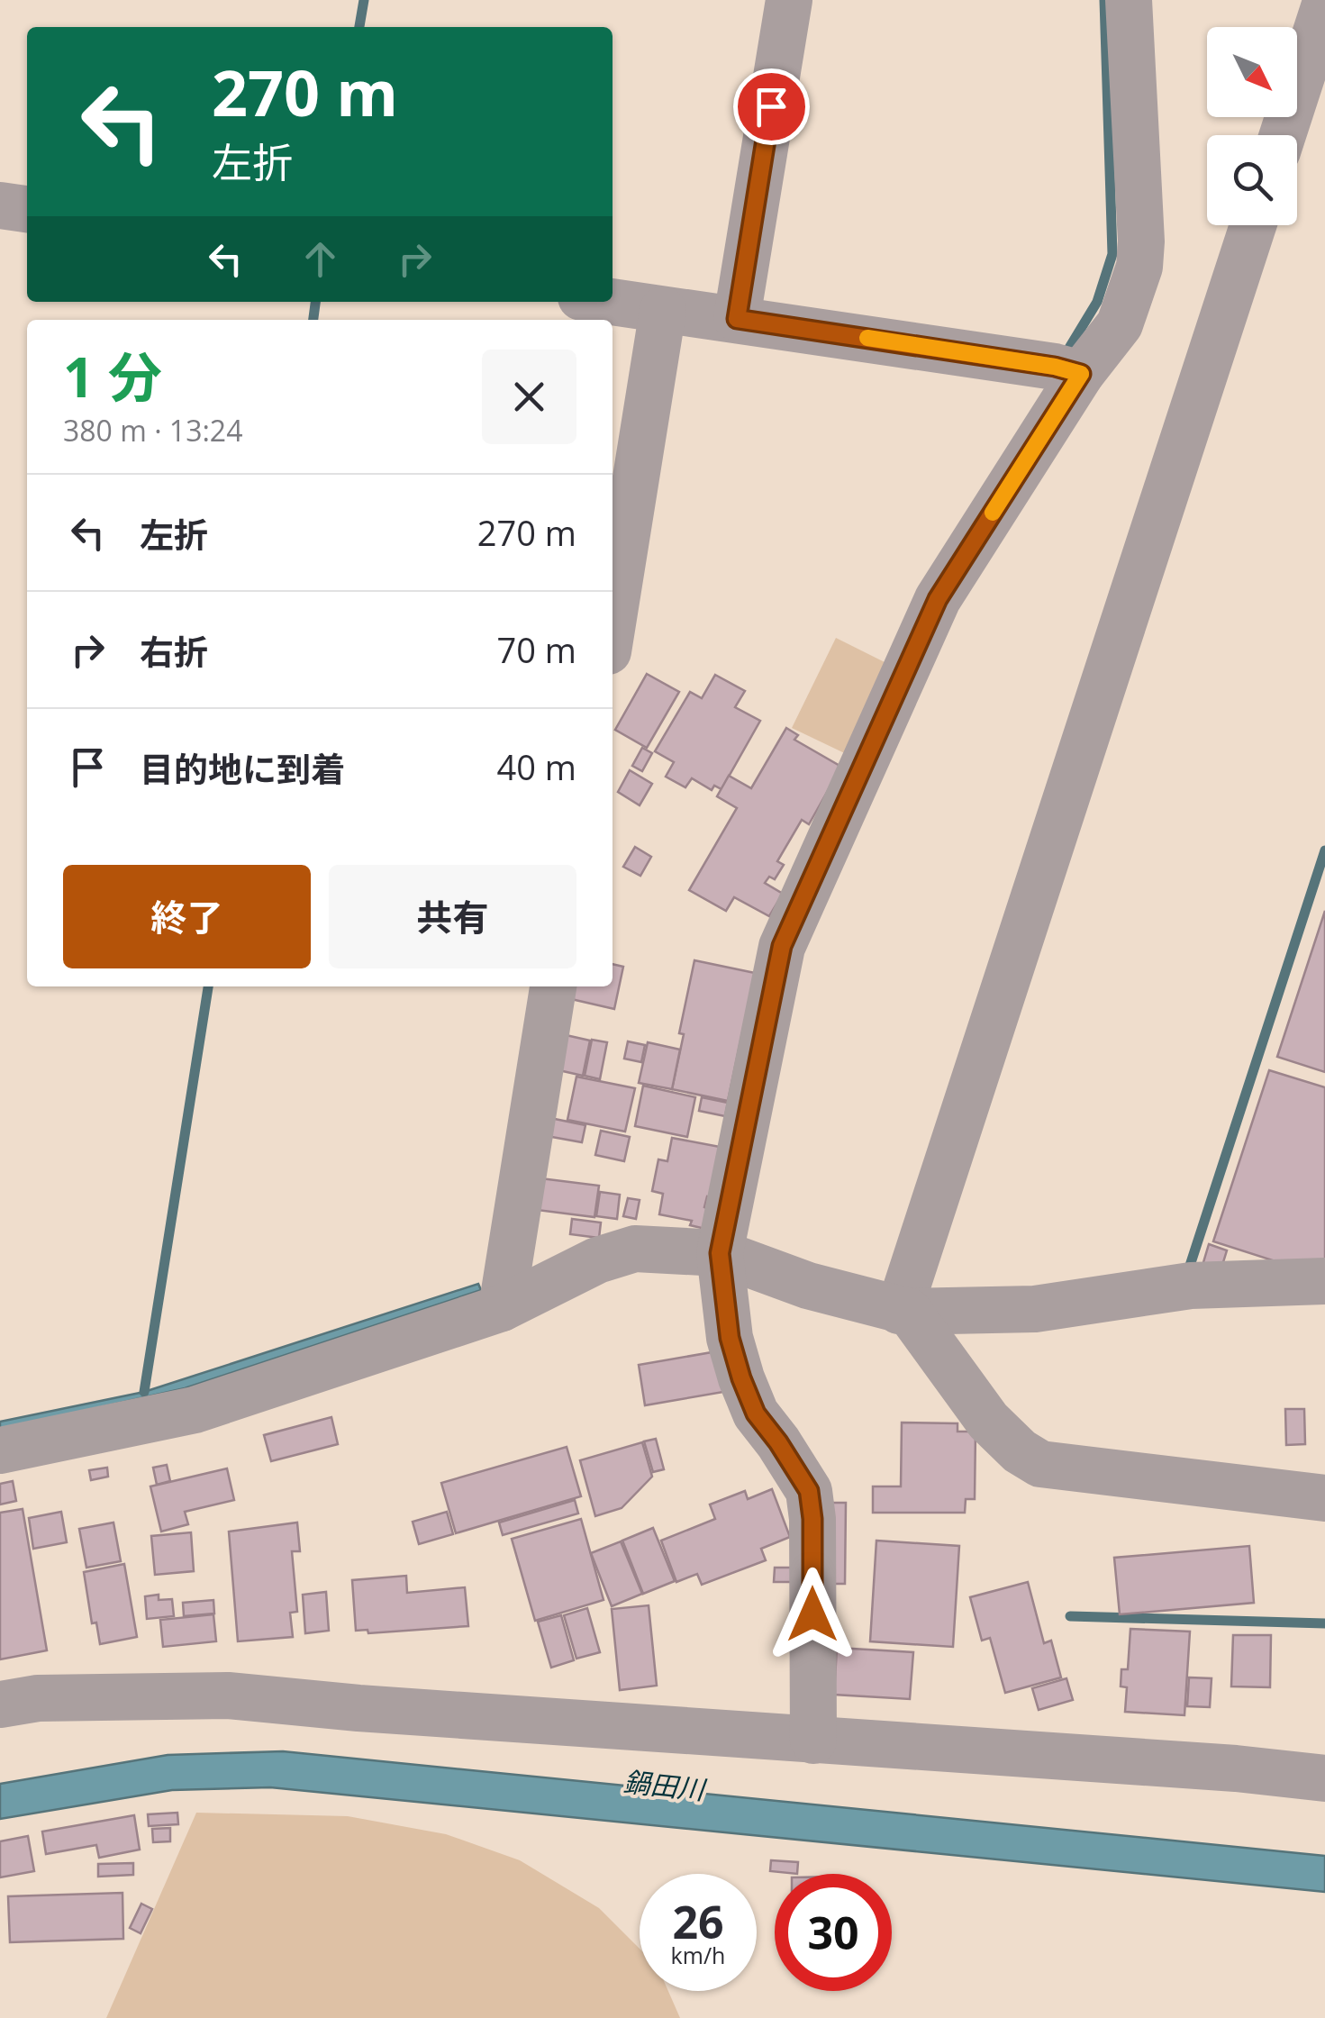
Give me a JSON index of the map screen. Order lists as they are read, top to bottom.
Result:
{
  "water": ["鍋田川"],
  "north": "bottom right",
  "page": {
    "turn": ["270 m", "左折"],
    "heading": ["1 分", "380 m · 13:24"],
    "list": [
      {
        "name": "左折",
        "value": "270 m"
      },
      {
        "name": "右折",
        "value": "70 m"
      },
      {
        "name": "目的地に到着",
        "value": "40 m"
      }
    ],
    "buttons": ["終了", "共有"],
    "speed": "26 km/h",
    "limit": "30"
  }
}
